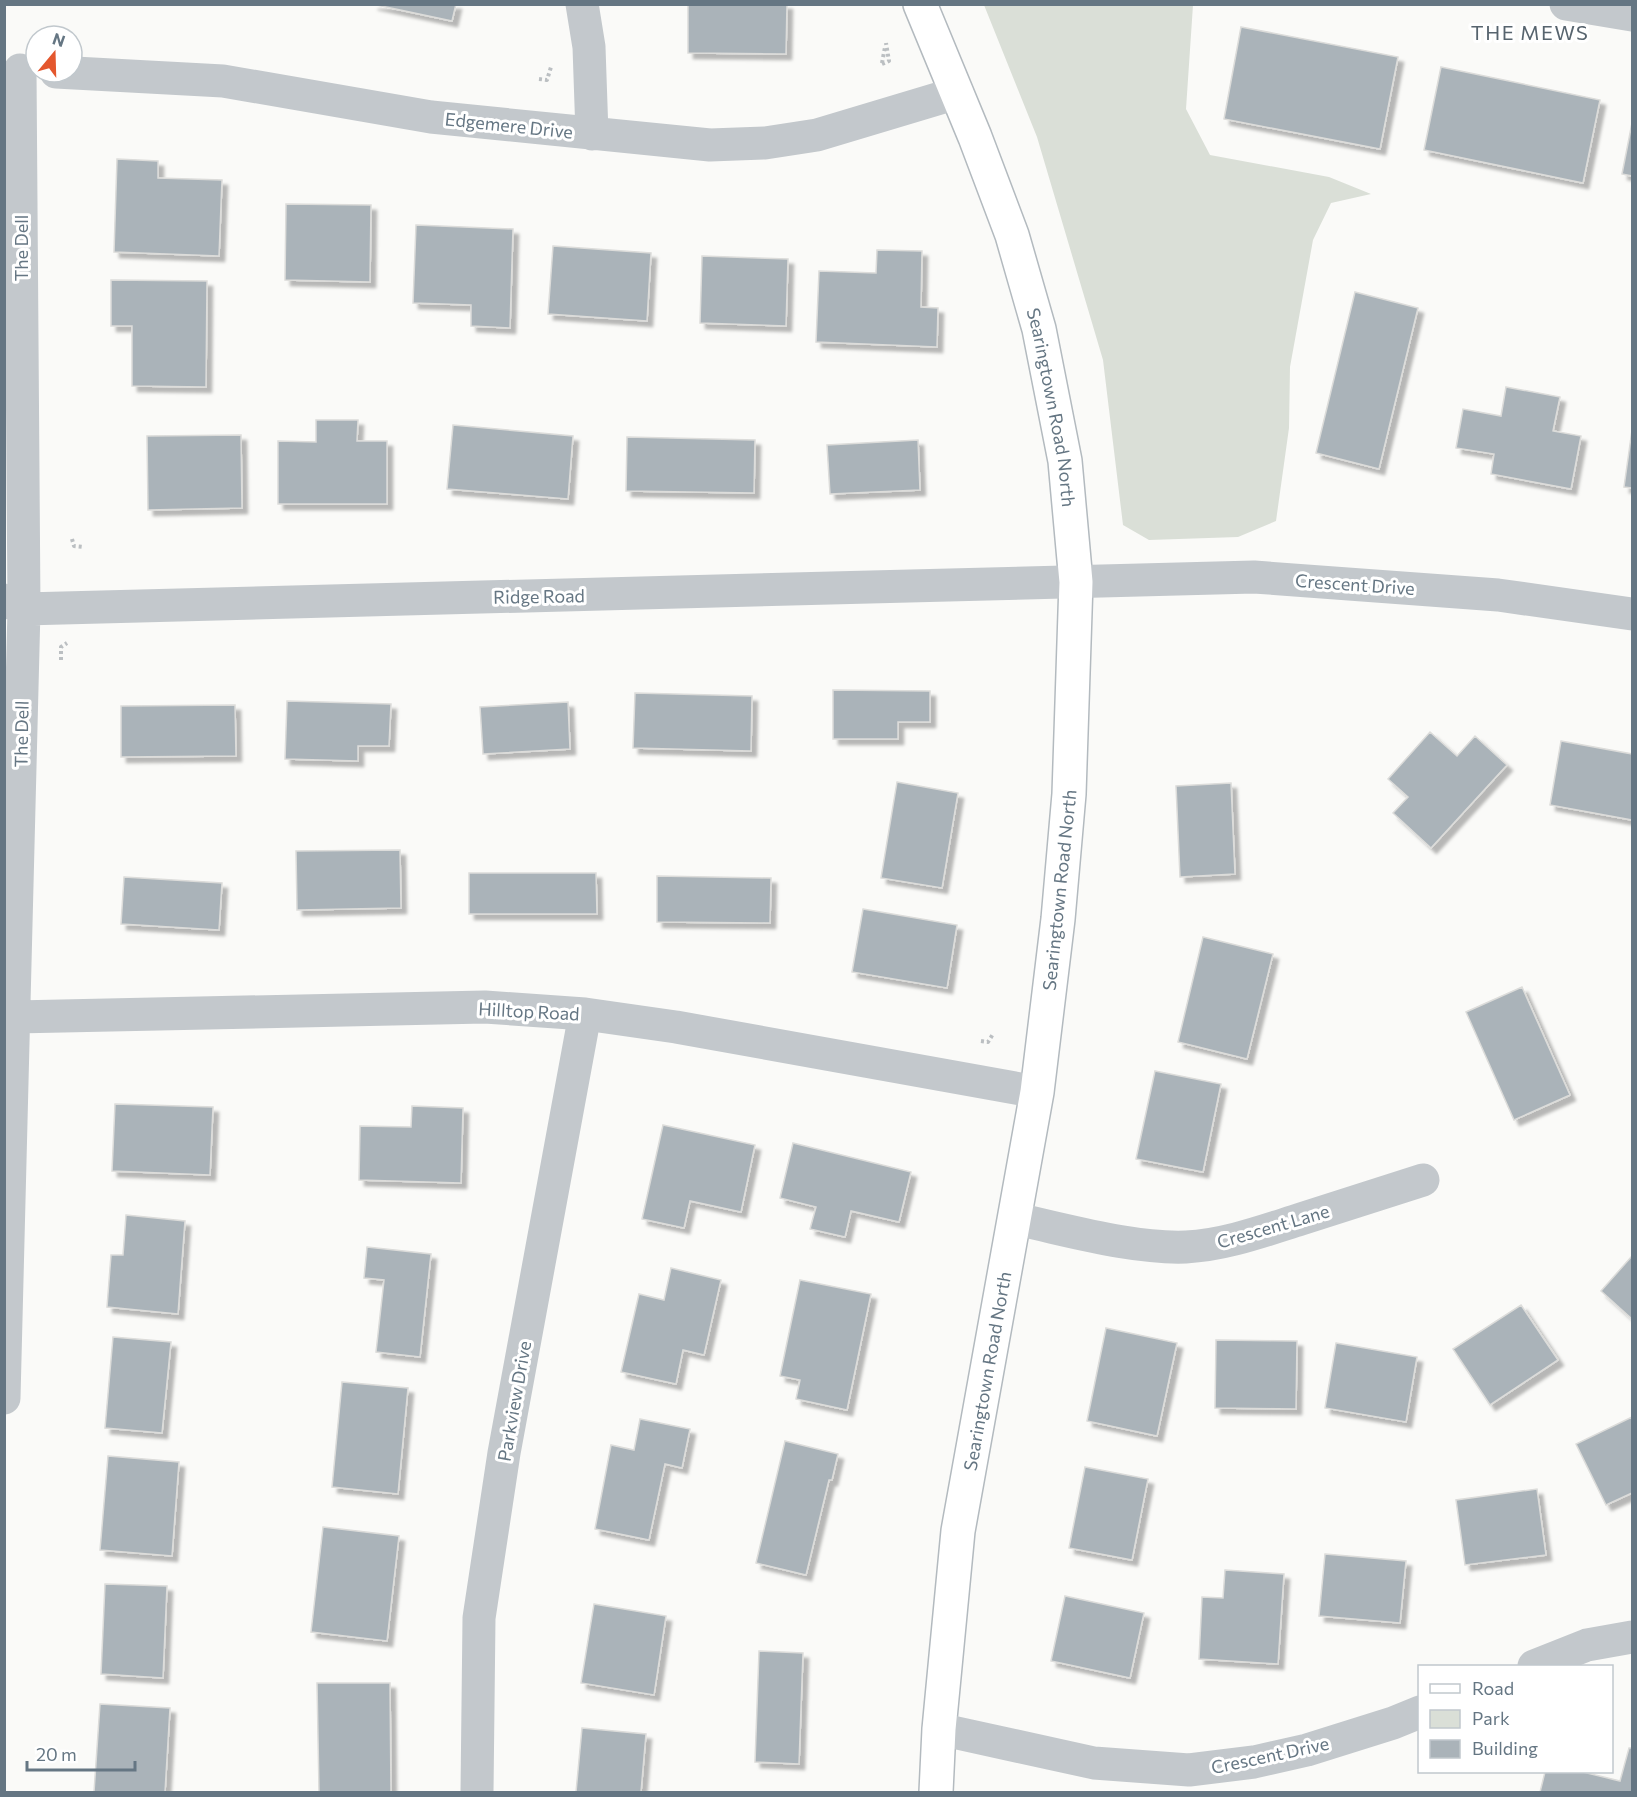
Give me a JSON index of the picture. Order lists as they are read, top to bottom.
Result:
{
  "streets": {
    "main road": ["Searingtown Road North"],
    "street": [
      "Edgemere Drive",
      "The Dell",
      "Crescent Drive",
      "Ridge Road",
      "Hilltop Road",
      "Crescent Lane",
      "Parkview Drive"
    ]
  },
  "crossings": [
    ["Edgemere Drive", "Searingtown Road North"],
    ["The Dell", "Ridge Road"],
    ["The Dell", "Hilltop Road"],
    ["Searingtown Road North", "Crescent Drive"],
    ["Searingtown Road North", "Ridge Road"],
    ["Searingtown Road North", "Hilltop Road"],
    ["Searingtown Road North", "Crescent Lane"],
    ["Crescent Drive", "Ridge Road"],
    ["Hilltop Road", "Parkview Drive"]
  ],
  "districts": ["THE MEWS"],
  "legend": ["Road", "Park", "Building"],
  "scale_bar": "20 m",
  "north": "top"
}
